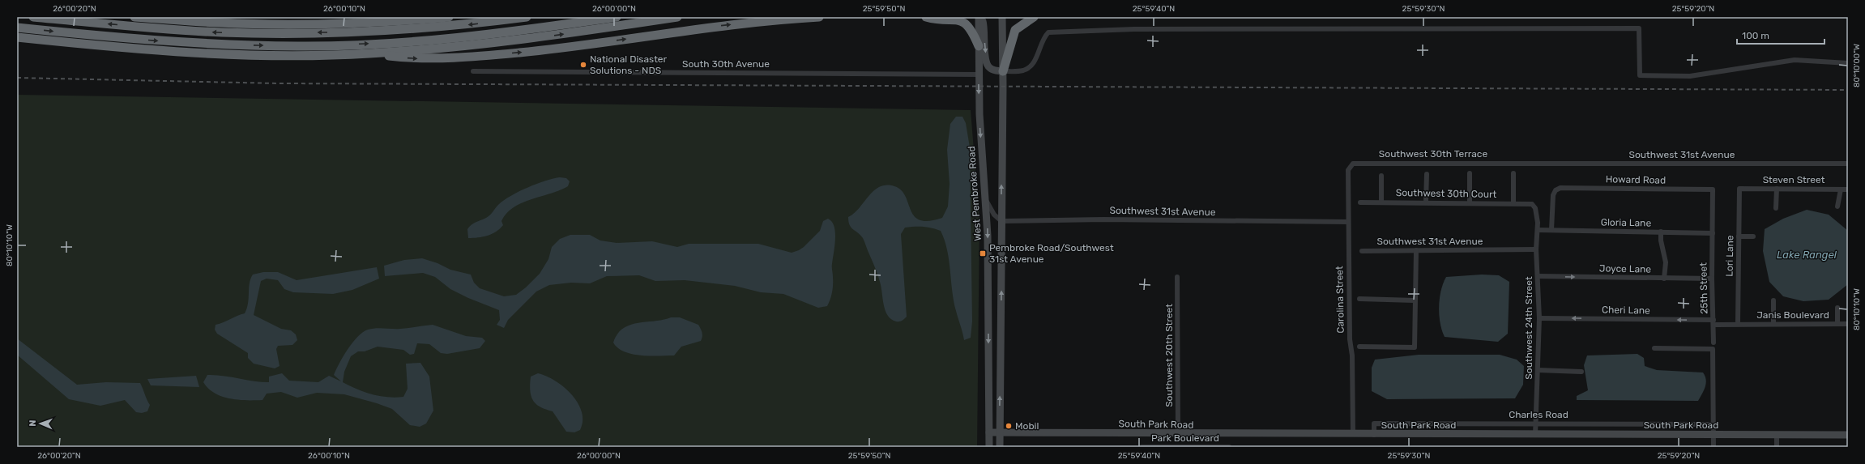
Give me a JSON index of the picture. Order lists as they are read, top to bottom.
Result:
{
  "streets": {
    "main road": ["West Pembroke Road", "South Park Road"],
    "street": [
      "South 30th Avenue",
      "Southwest 30th Terrace",
      "Southwest 31st Avenue",
      "Howard Road",
      "Steven Street",
      "Southwest 30th Court",
      "Gloria Lane",
      "Lori Lane",
      "Joyce Lane",
      "25th Street",
      "Carolina Street",
      "Cheri Lane",
      "Janis Boulevard",
      "Southwest 24th Street",
      "Southwest 20th Street",
      "Charles Road",
      "Park Boulevard"
    ]
  },
  "crossings": [
    ["South 30th Avenue", "West Pembroke Road"],
    ["Southwest 30th Terrace", "Southwest 31st Avenue"],
    ["Southwest 30th Terrace", "Carolina Street"],
    ["Southwest 31st Avenue", "Carolina Street"],
    ["Southwest 31st Avenue", "Southwest 24th Street"],
    ["Howard Road", "Gloria Lane"],
    ["Howard Road", "25th Street"],
    ["Steven Street", "Lori Lane"],
    ["West Pembroke Road", "South Park Road"],
    ["Southwest 30th Court", "Southwest 24th Street"],
    ["Gloria Lane", "25th Street"],
    ["Gloria Lane", "Southwest 24th Street"],
    ["Lori Lane", "Janis Boulevard"],
    ["Joyce Lane", "25th Street"],
    ["Joyce Lane", "Southwest 24th Street"],
    ["25th Street", "Cheri Lane"],
    ["Carolina Street", "South Park Road"],
    ["Cheri Lane", "Southwest 24th Street"],
    ["Southwest 24th Street", "Charles Road"],
    ["Southwest 24th Street", "South Park Road"],
    ["Southwest 20th Street", "South Park Road"],
    ["Charles Road", "South Park Road"]
  ],
  "one_way": ["Joyce Lane", "Cheri Lane"],
  "water": ["Lake Rangel"],
  "places": {
    "other": ["National Disaster Solutions - NDS", "Mobil"],
    "transit": ["Pembroke Road/Southwest 31st Avenue"]
  },
  "scale_bar": "100 m",
  "north": "left",
  "coordinates": [
    "26°00'20\"N",
    "26°00'10\"N",
    "26°00'00\"N",
    "25°59'50\"N",
    "25°59'40\"N",
    "25°59'30\"N",
    "25°59'20\"N",
    "80°10'00\"W",
    "80°10'10\"W"
  ]
}
